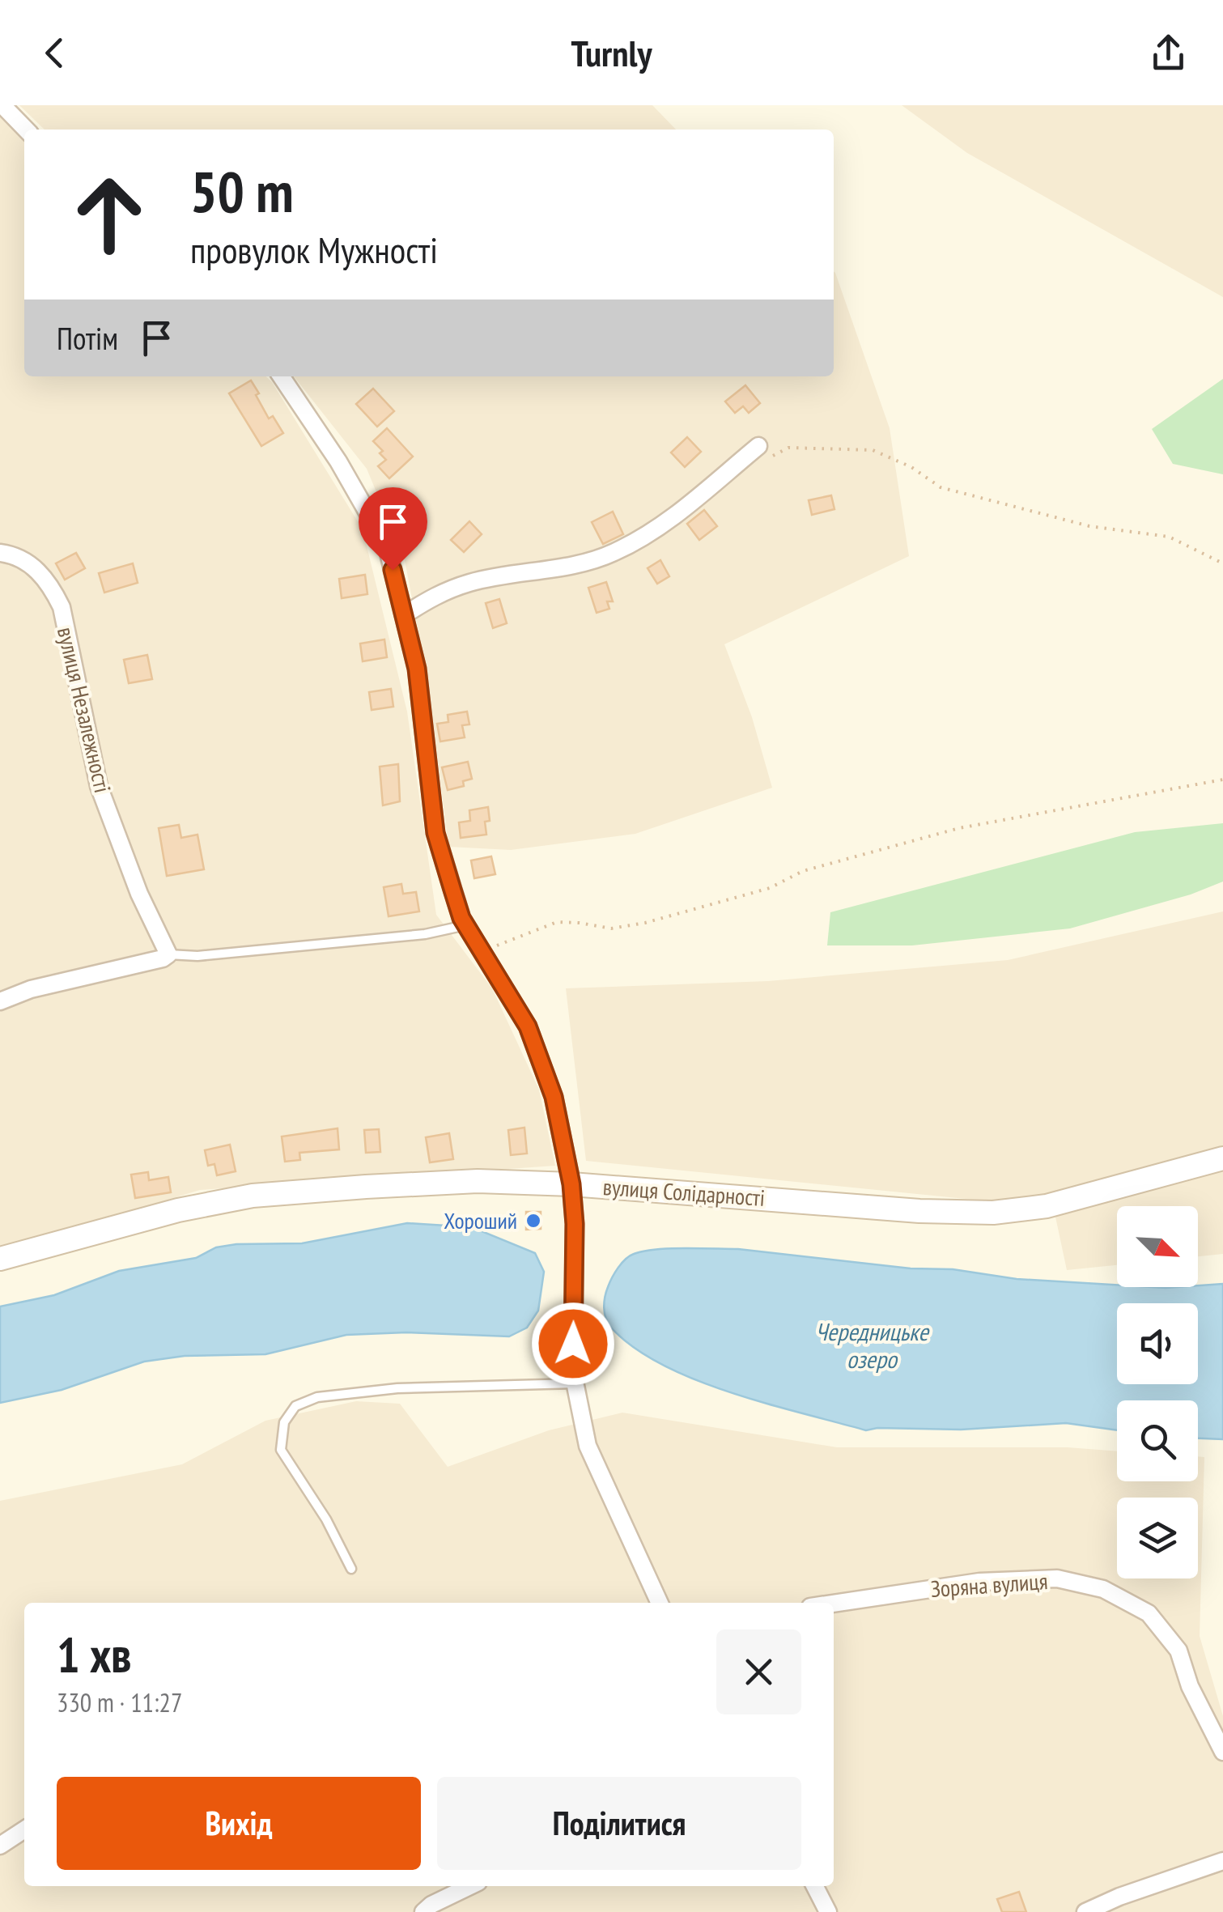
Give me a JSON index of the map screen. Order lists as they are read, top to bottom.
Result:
{
  "streets": {
    "main road": ["вулиця Солідарності"],
    "street": ["вулиця Незалежності", "Зоряна вулиця"]
  },
  "water": ["Чередницьке озеро"],
  "places": ["Хороший"],
  "north": "bottom right",
  "page": {
    "header": "Turnly",
    "turn": ["50 m", "провулок Мужності"],
    "then": "Потім",
    "heading": ["1 хв", "330 m · 11:27"],
    "buttons": ["Вихід", "Поділитися"]
  }
}
